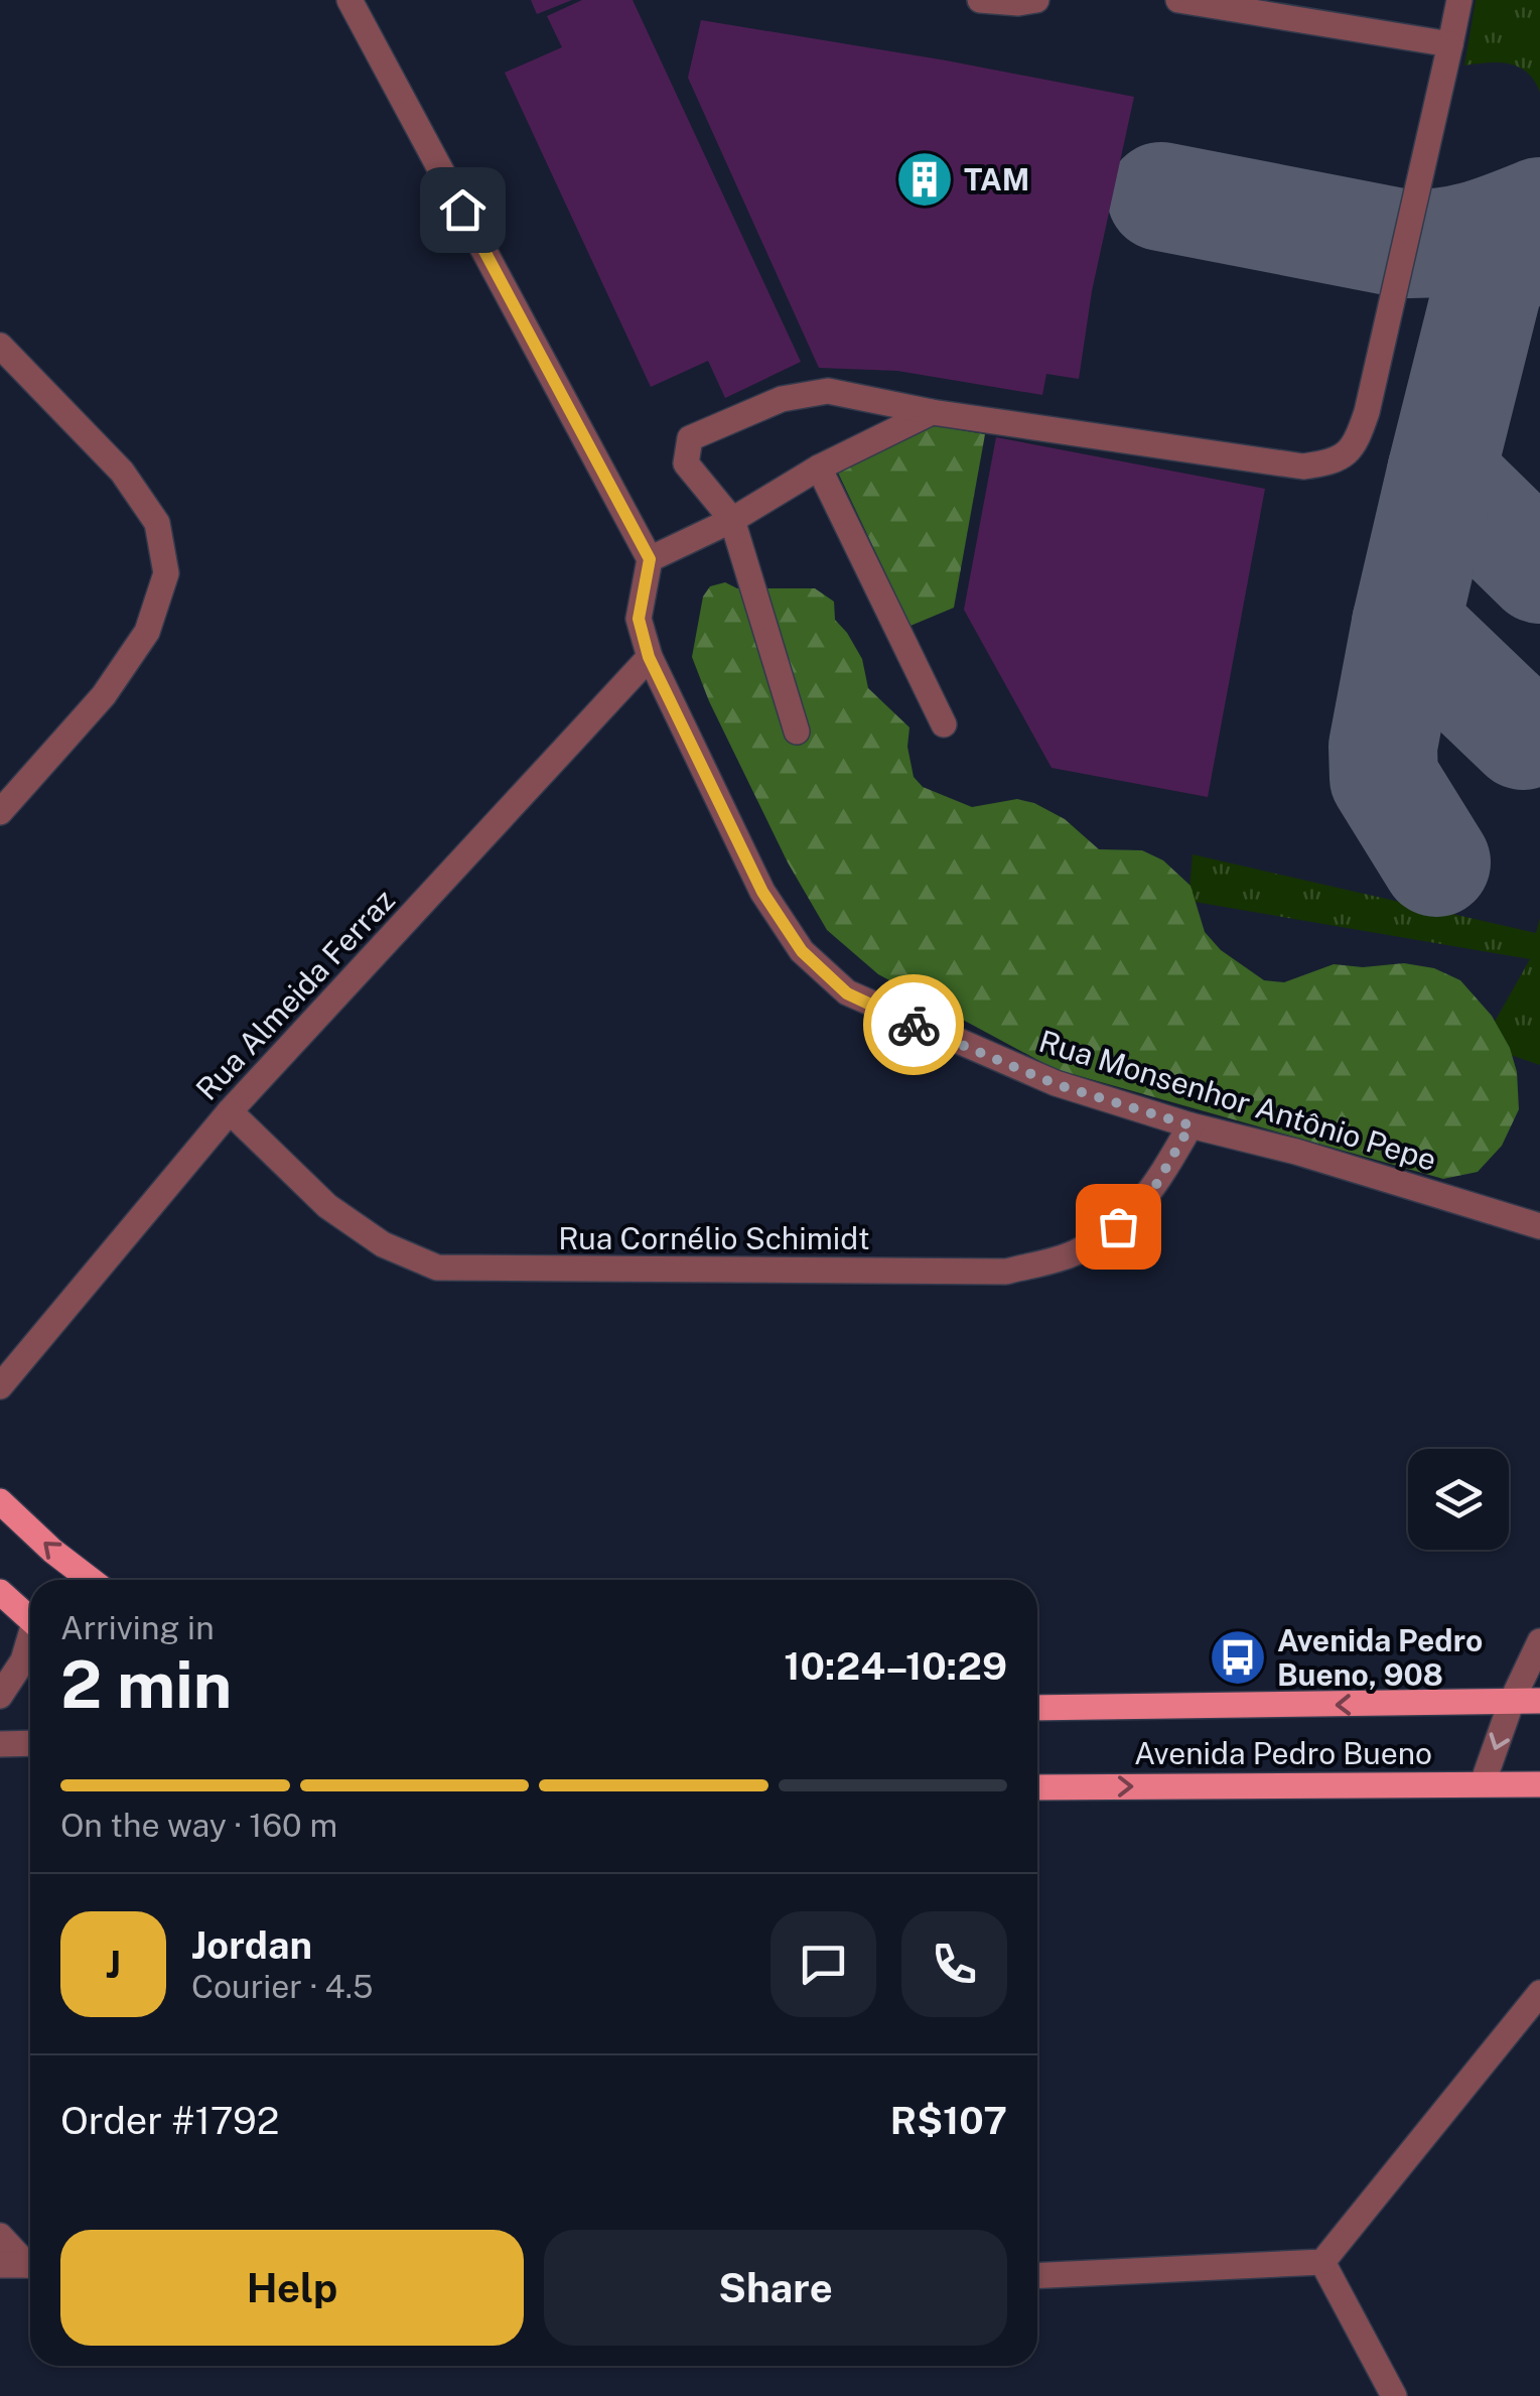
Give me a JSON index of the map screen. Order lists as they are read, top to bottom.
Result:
{
  "streets": {
    "main road": ["Avenida Pedro Bueno"],
    "street": ["Rua Almeida Ferraz", "Rua Monsenhor Antônio Pepe", "Rua Cornélio Schimidt"]
  },
  "crossings": [
    ["Rua Almeida Ferraz", "Rua Monsenhor Antônio Pepe"],
    ["Rua Almeida Ferraz", "Rua Cornélio Schimidt"],
    ["Rua Monsenhor Antônio Pepe", "Rua Cornélio Schimidt"]
  ],
  "places": {
    "building": ["TAM"],
    "bus stop": ["Avenida Pedro Bueno, 908"]
  },
  "page": {
    "heading": ["2 min", "Arriving in", "10:24–10:29"],
    "panel": [
      "Jordan",
      "Courier · 4.5",
      "Order #1792",
      "R$107"
    ],
    "bar": "On the way · 160 m",
    "round": "J",
    "buttons": ["Help", "Share"]
  }
}
